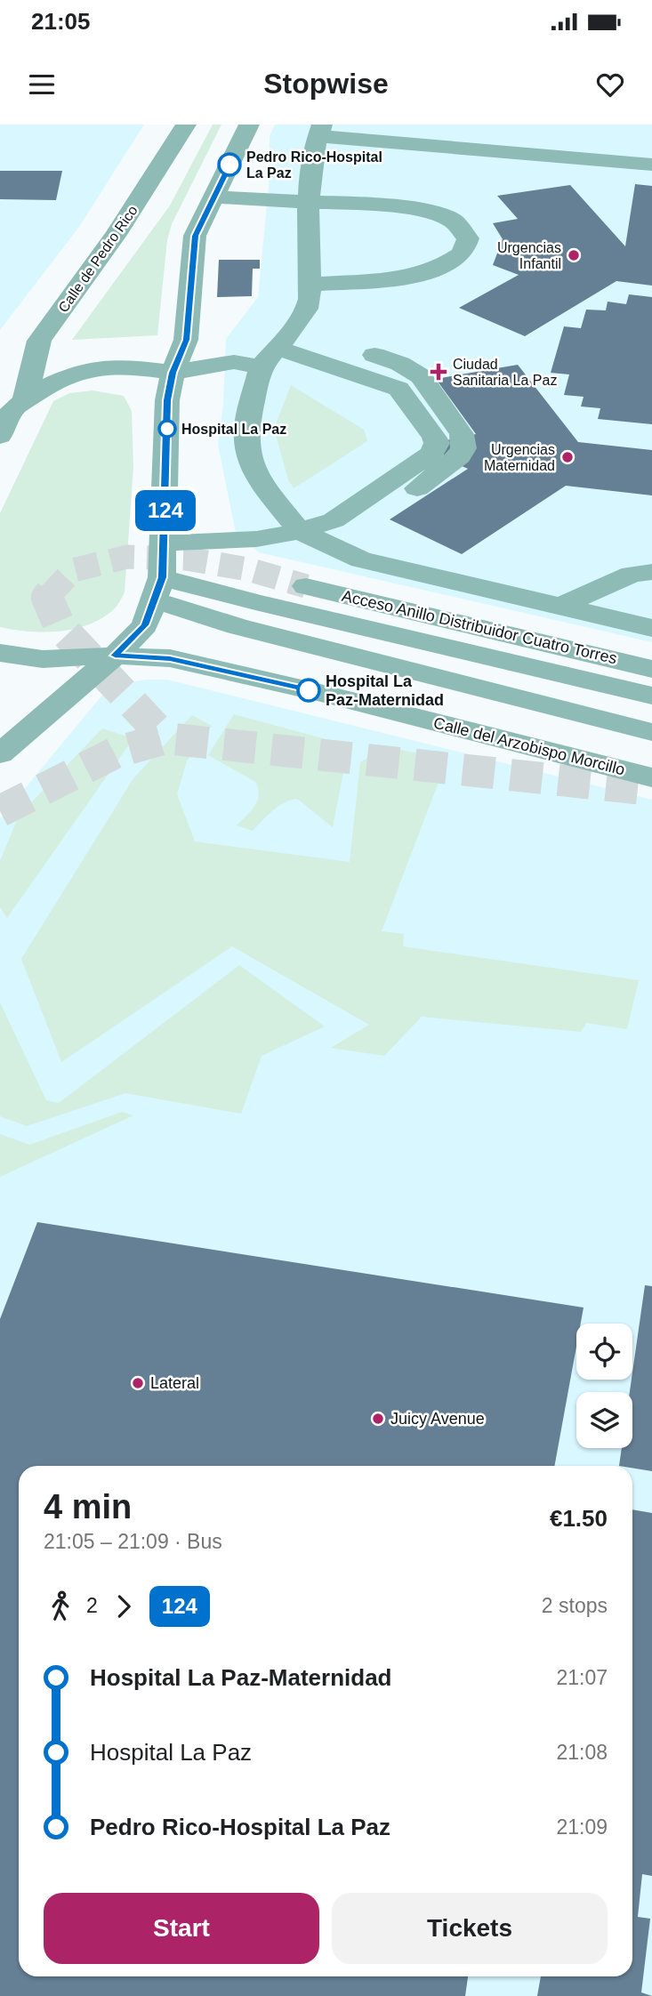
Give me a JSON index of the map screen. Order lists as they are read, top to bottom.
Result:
{
  "streets": {
    "street": ["Calle de Pedro Rico", "Acceso Anillo Distribuidor Cuatro Torres", "Calle del Arzobispo Morcillo"]
  },
  "places": {
    "other": [
      "Pedro Rico-Hospital La Paz",
      "Urgencias Infantil",
      "Hospital La Paz",
      "Urgencias Maternidad",
      "Hospital La Paz-Maternidad",
      "Lateral",
      "Juicy Avenue"
    ],
    "health": ["Ciudad Sanitaria La Paz"]
  },
  "lines": ["bus line 124"],
  "page": {
    "status": "21:05",
    "header": "Stopwise",
    "on_map": "124",
    "heading": ["4 min", "21:05 – 21:09 · Bus", "€1.50"],
    "legs": ["2", "124", "2 stops"],
    "list": [
      {
        "name": "Hospital La Paz-Maternidad",
        "value": "21:07"
      },
      {
        "name": "Hospital La Paz",
        "value": "21:08"
      },
      {
        "name": "Pedro Rico-Hospital La Paz",
        "value": "21:09"
      }
    ],
    "buttons": ["Start", "Tickets"]
  }
}
